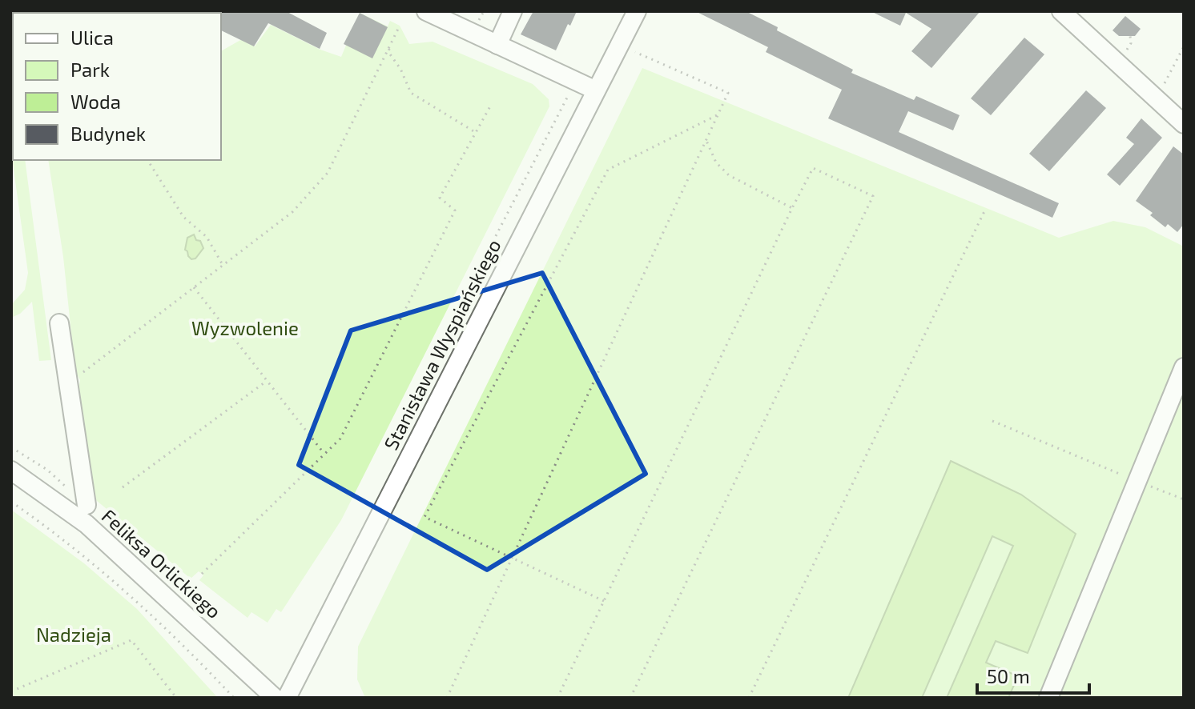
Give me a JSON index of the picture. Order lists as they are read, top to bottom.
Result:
{
  "streets": {
    "street": ["Stanisława Wyspiańskiego", "Feliksa Orlickiego"]
  },
  "parks": ["Wyzwolenie", "Nadzieja"],
  "legend": [
    "Ulica",
    "Park",
    "Woda",
    "Budynek"
  ],
  "scale_bar": "50 m"
}
